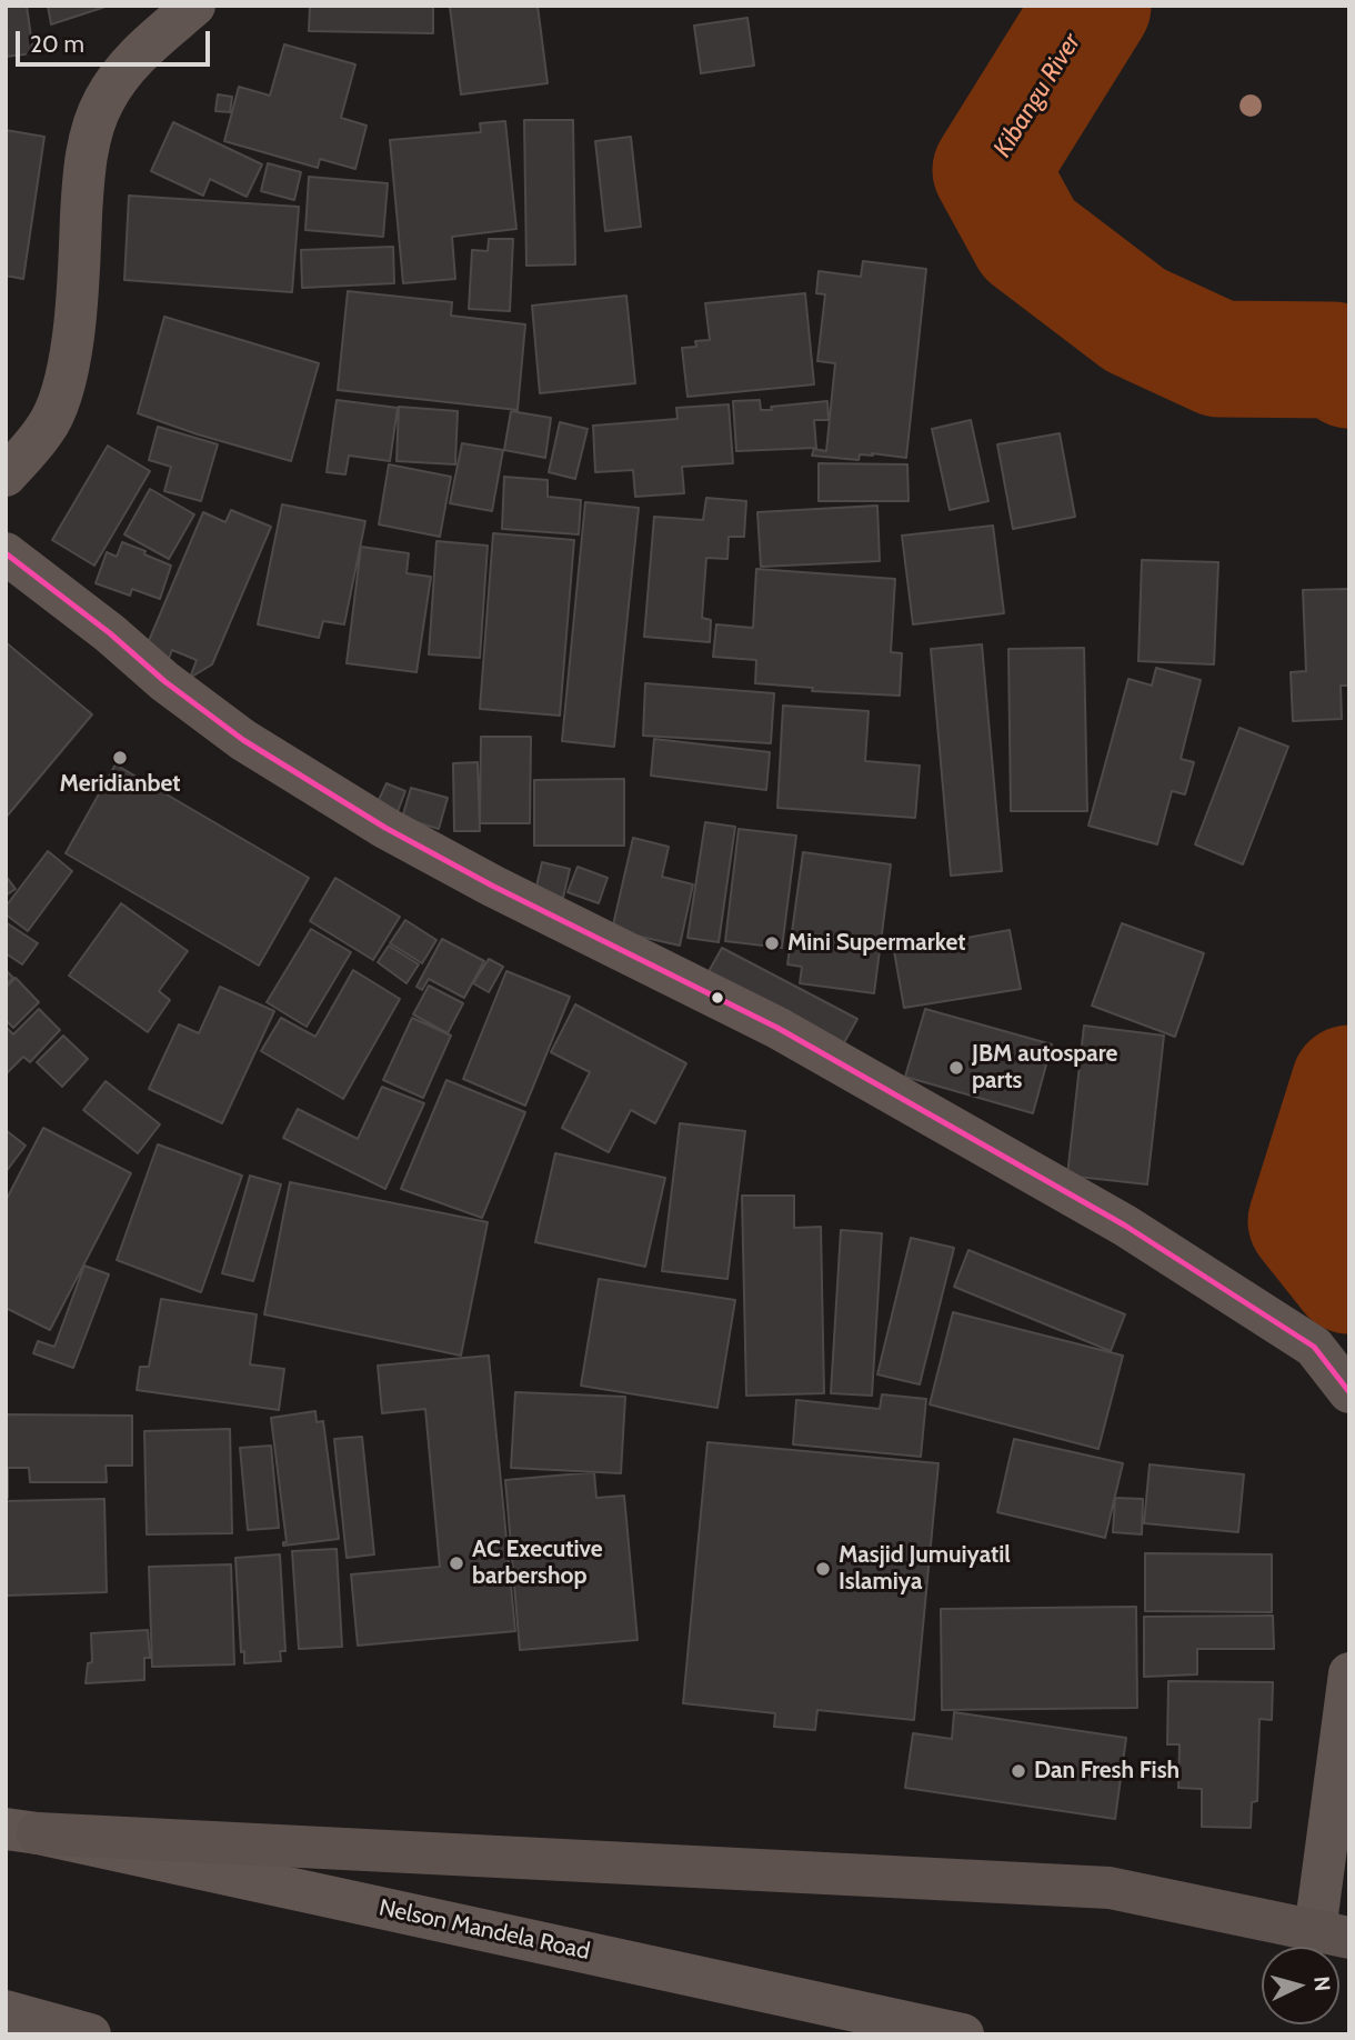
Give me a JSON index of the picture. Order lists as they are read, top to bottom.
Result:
{
  "streets": {
    "main road": ["Nelson Mandela Road"]
  },
  "water": ["Kibangu River"],
  "places": [
    "Meridianbet",
    "Mini Supermarket",
    "JBM autospare parts",
    "AC Executive barbershop",
    "Masjid Jumuiyatil Islamiya",
    "Dan Fresh Fish"
  ],
  "scale_bar": "20 m",
  "north": "right"
}
